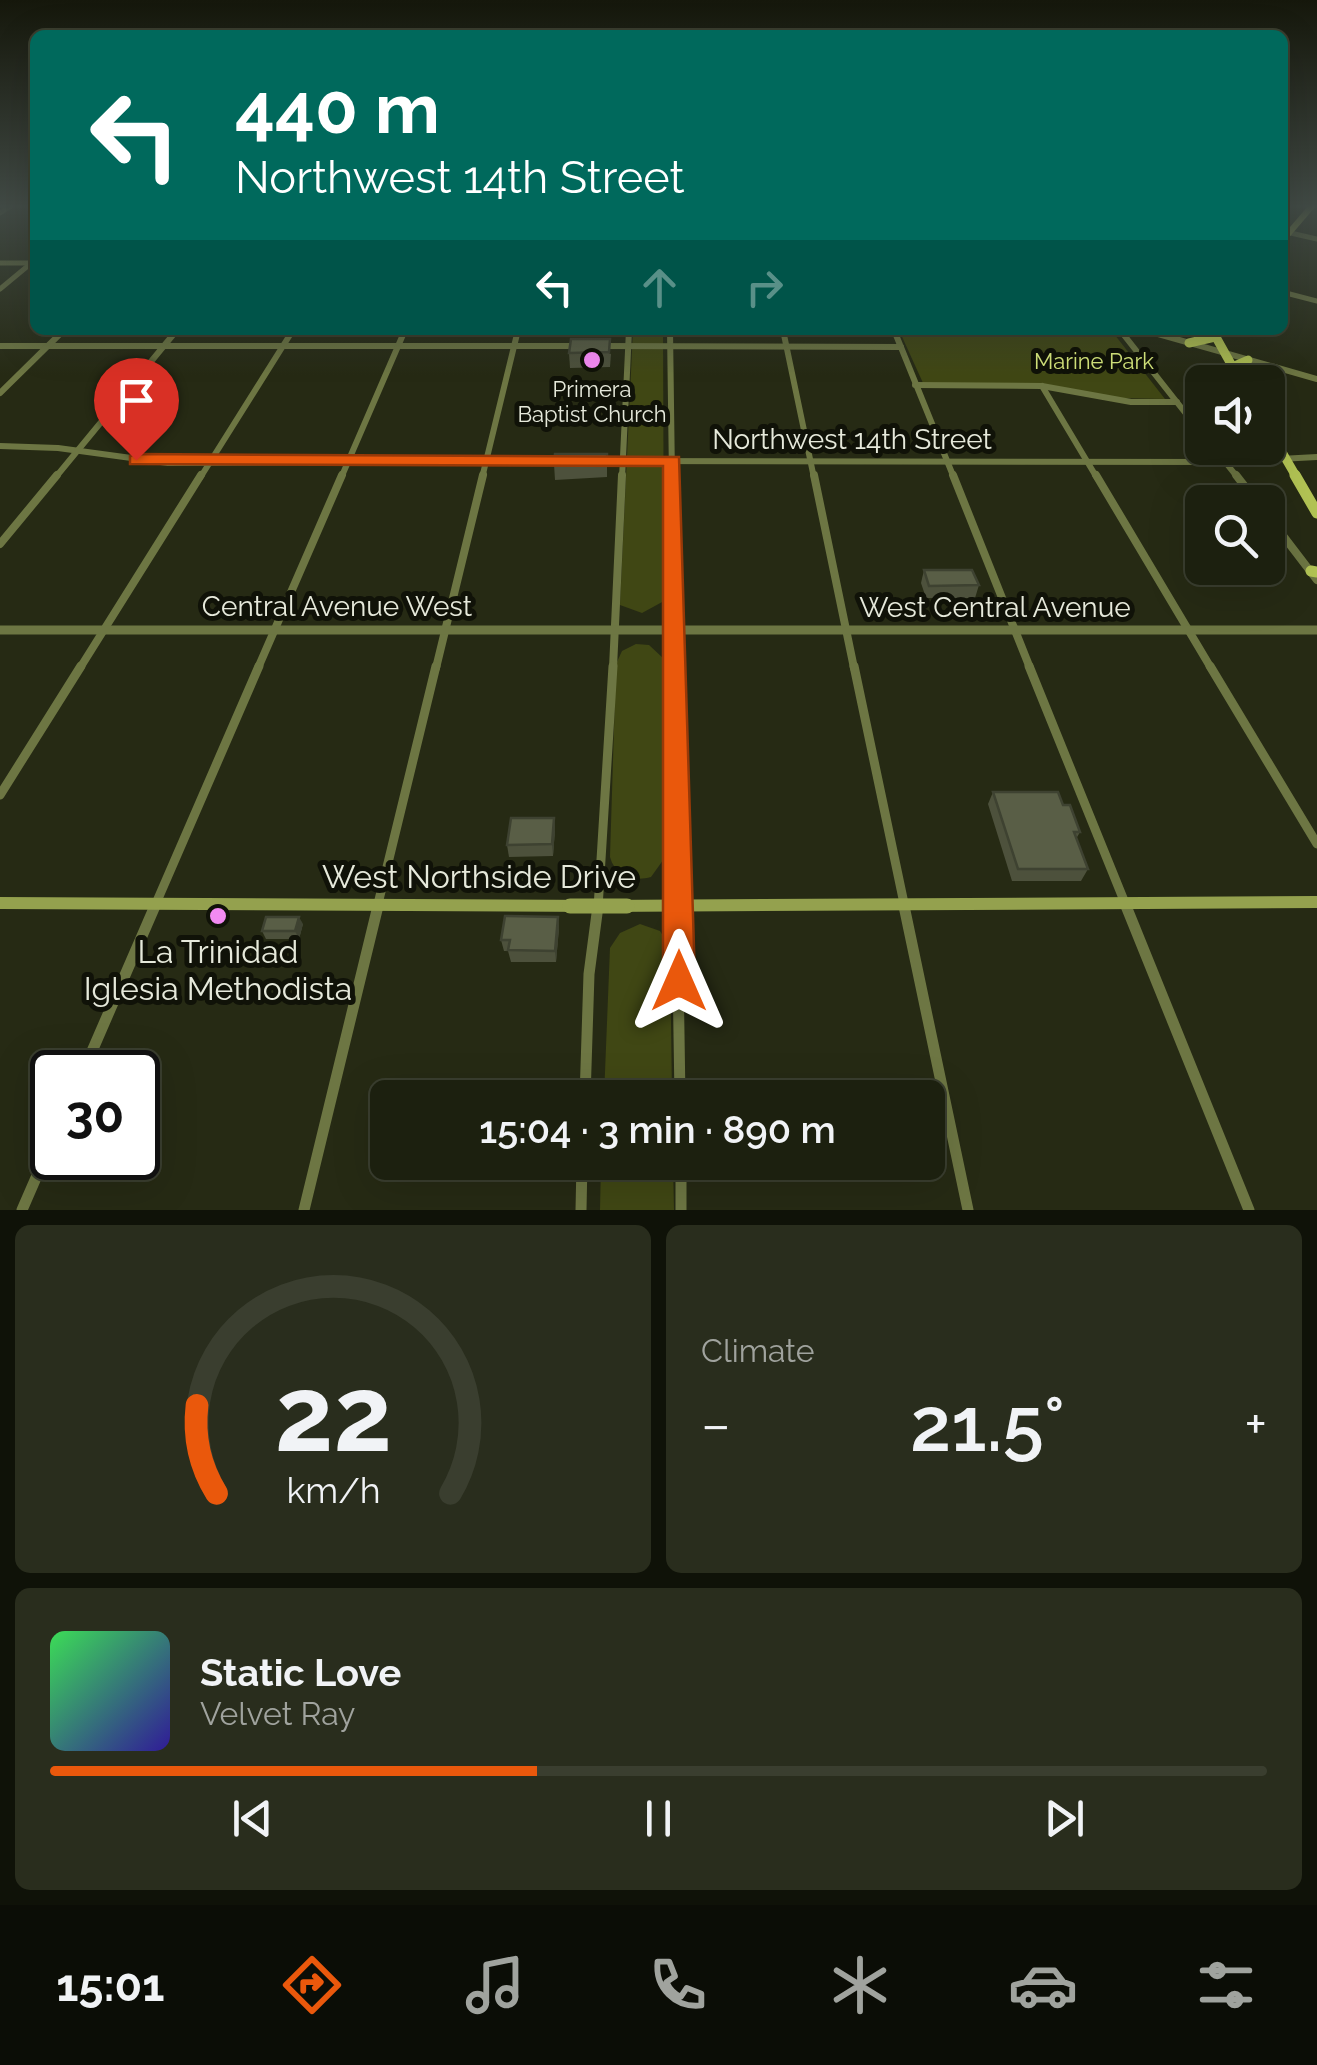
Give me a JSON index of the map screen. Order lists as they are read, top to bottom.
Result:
{
  "streets": {
    "main road": ["West Northside Drive"],
    "street": ["Northwest 14th Street", "Central Avenue West", "West Central Avenue"]
  },
  "crossings": [
    ["Central Avenue West", "West Central Avenue"]
  ],
  "parks": ["Marine Park"],
  "places": ["Primera Baptist Church", "La Trinidad Iglesia Methodista"],
  "page": {
    "turn": ["440 m", "Northwest 14th Street"],
    "limit": "30",
    "trip": "15:04 · 3 min · 890 m",
    "tile": "Climate",
    "heat": ["−", "21.5°", "+"],
    "song": ["Static Love", "Velvet Ray"],
    "tabs": "15:01",
    "gauge": ["22", "km/h"]
  }
}
